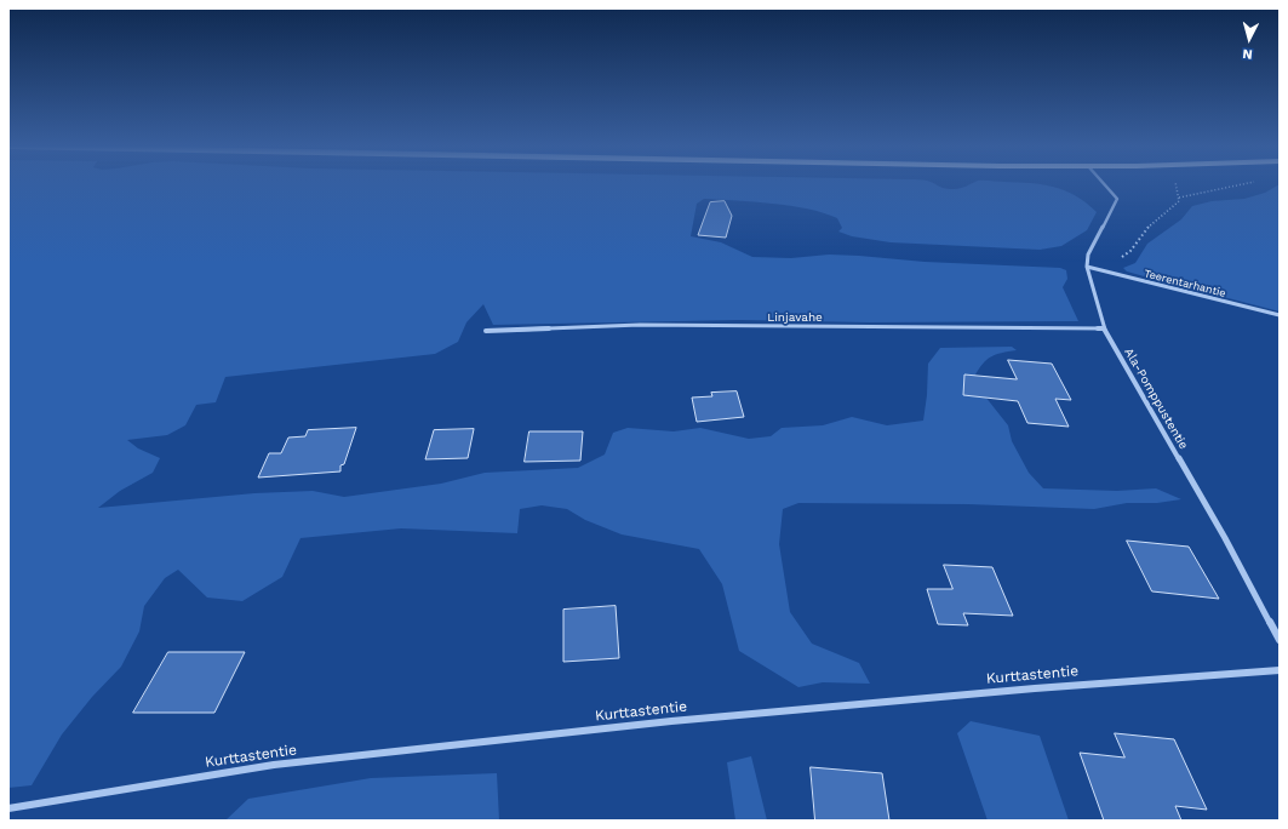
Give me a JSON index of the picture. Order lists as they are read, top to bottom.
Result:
{
  "streets": {
    "street": [
      "Teerentarhantie",
      "Linjavahe",
      "Ala-Pomppustentie",
      "Kurttastentie"
    ]
  },
  "crossings": [
    ["Teerentarhantie", "Ala-Pomppustentie"],
    ["Linjavahe", "Ala-Pomppustentie"]
  ],
  "north": "bottom"
}
